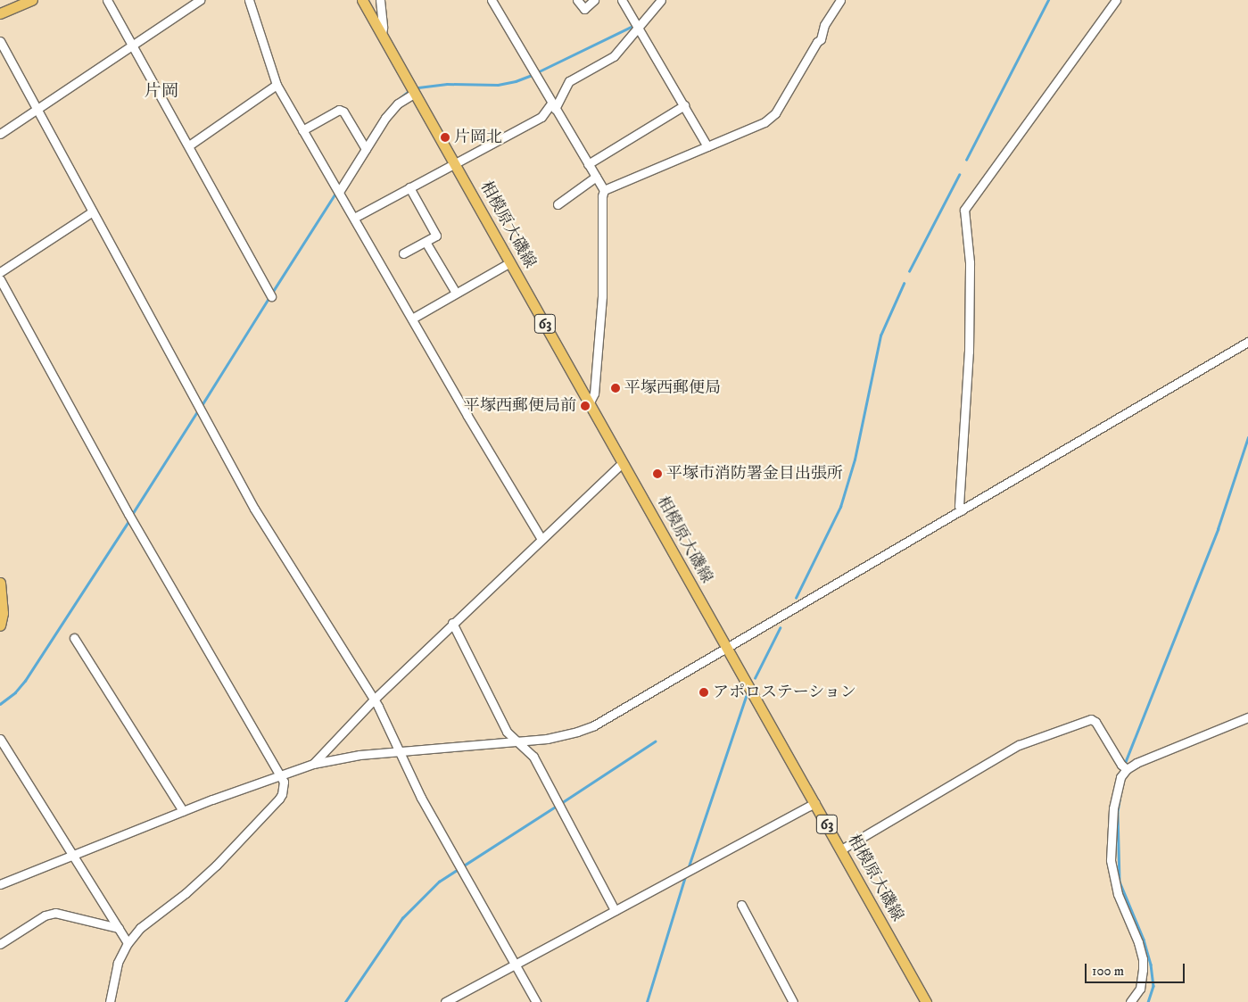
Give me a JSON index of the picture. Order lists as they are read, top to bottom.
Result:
{
  "streets": {
    "main road": ["相模原大磯線", "63"]
  },
  "districts": ["片岡"],
  "places": [
    "片岡北",
    "平塚西郵便局",
    "平塚西郵便局前",
    "平塚市消防署金目出張所",
    "アポロステーション"
  ],
  "scale_bar": "100 m"
}
